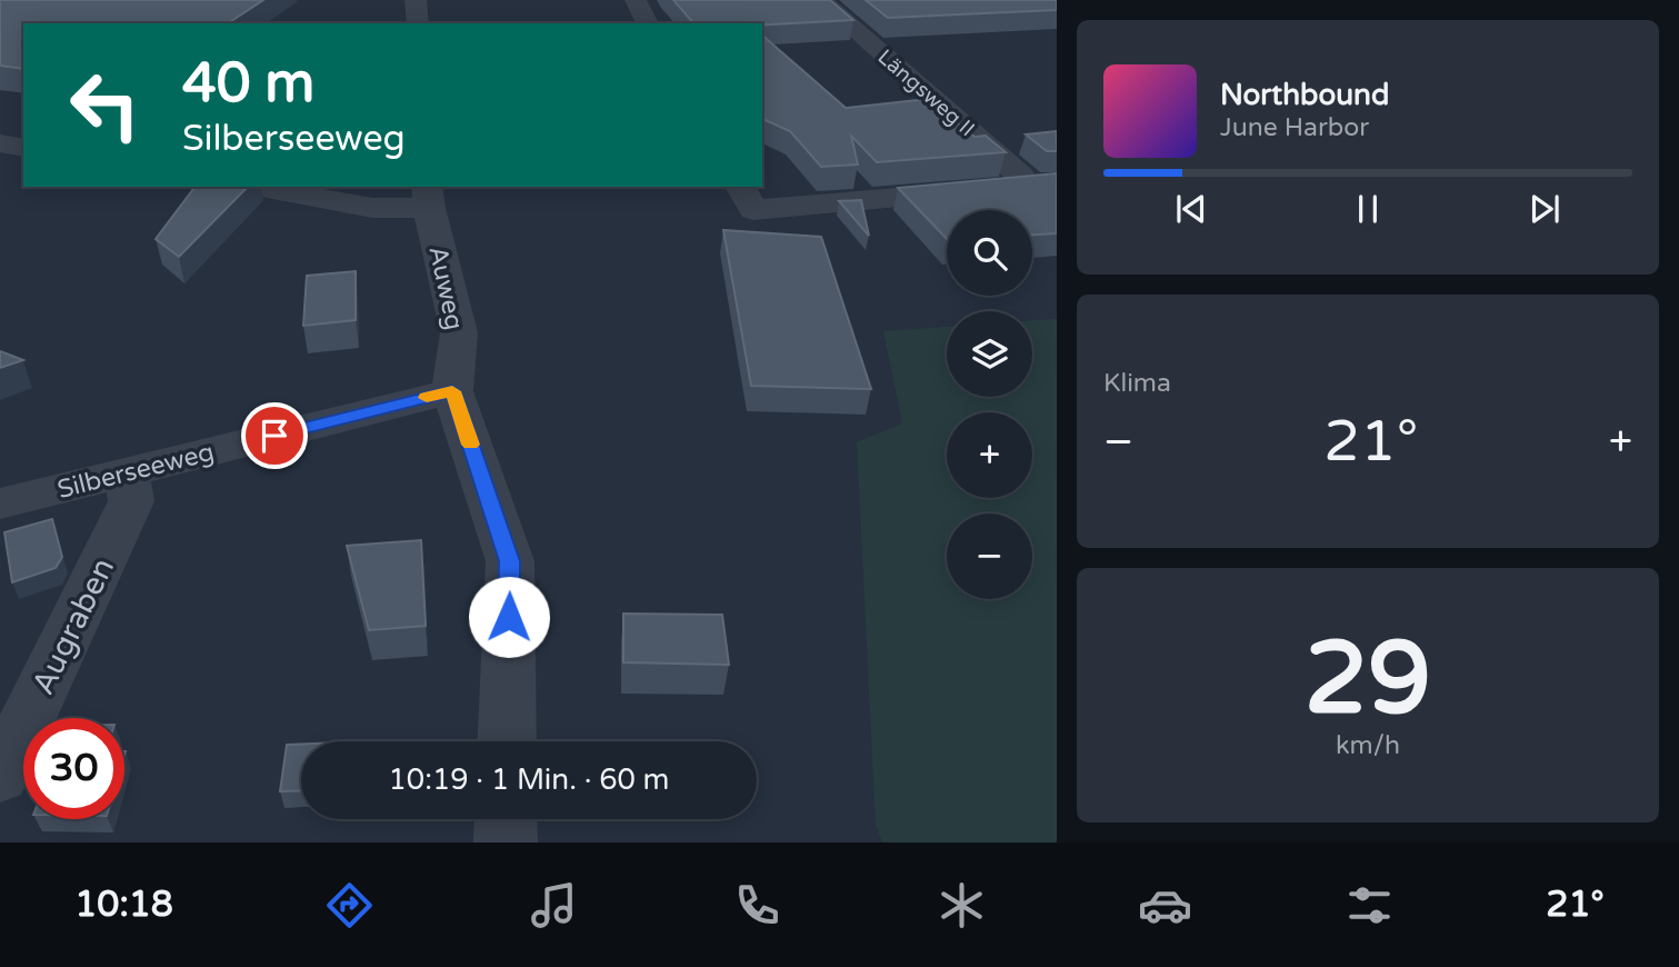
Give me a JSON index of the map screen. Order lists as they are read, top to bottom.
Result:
{
  "streets": {
    "street": [
      "Längsweg II",
      "Auweg",
      "Silberseeweg",
      "Augraben"
    ]
  },
  "crossings": [
    ["Auweg", "Silberseeweg"],
    ["Silberseeweg", "Augraben"]
  ],
  "page": {
    "turn": ["40 m", "Silberseeweg"],
    "song": ["Northbound", "June Harbor"],
    "map_buttons": ["+", "−"],
    "tile": [
      "Klima",
      ["29", "km/h"]
    ],
    "heat": ["−", "21°", "+"],
    "limit": "30",
    "trip": "10:19 · 1 Min. · 60 m",
    "tabs": ["10:18", "21°"]
  }
}
